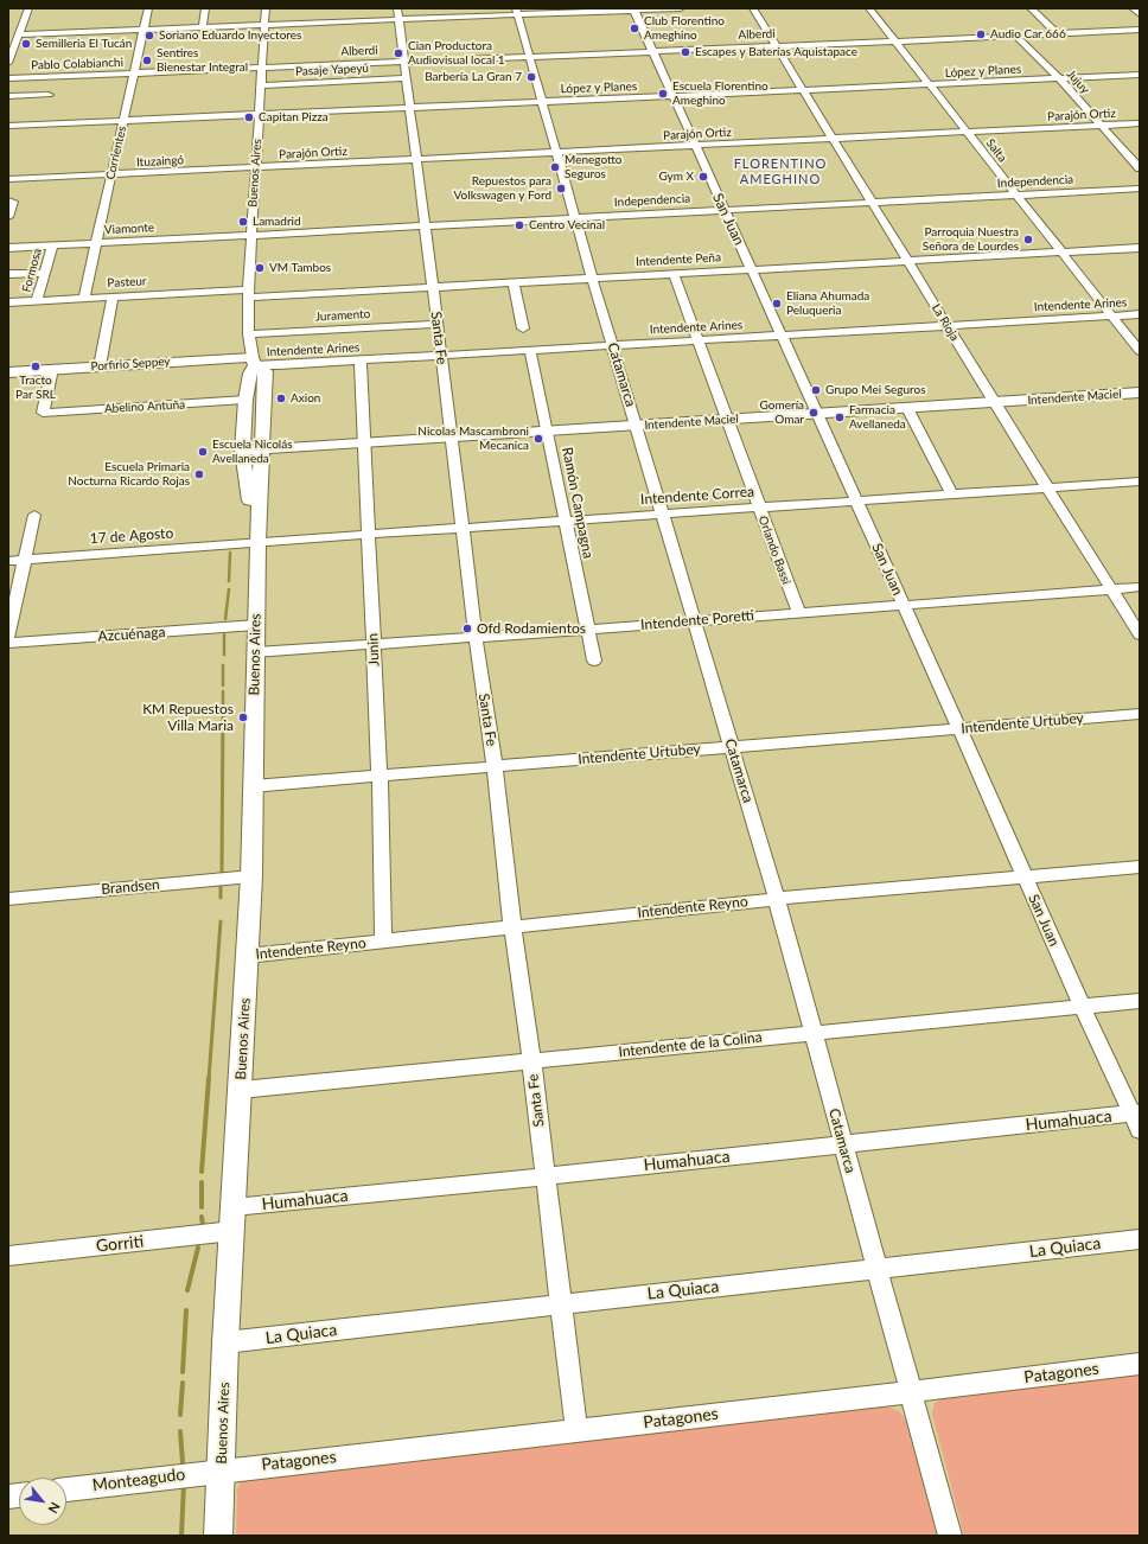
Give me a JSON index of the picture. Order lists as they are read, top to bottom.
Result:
{
  "streets": {
    "main road": ["Buenos Aires", "Porfirio Seppey", "Intendente Maciel"],
    "street": [
      "Alberdi",
      "Pablo Colabianchi",
      "Pasaje Yapeyú",
      "López y Planes",
      "Jujuy",
      "Parajón Ortiz",
      "Salta",
      "Corrientes",
      "Ituzaingó",
      "Independencia",
      "San Juan",
      "Viamonte",
      "Intendente Peña",
      "Formosa",
      "Pasteur",
      "Intendente Arines",
      "Juramento",
      "La Rioja",
      "Santa Fe",
      "Catamarca",
      "Abelino Antuña",
      "Intendente Correa",
      "Ramón Campagna",
      "17 de Agosto",
      "Orlando Bassi",
      "Intendente Poretti",
      "Azcuénaga",
      "Junin",
      "Intendente Urtubey",
      "Brandsen",
      "Intendente Reyno",
      "Intendente de la Colina",
      "Humahuaca",
      "Gorriti",
      "La Quiaca",
      "Patagones",
      "Monteagudo"
    ]
  },
  "crossings": [
    ["Alberdi", "Pablo Colabianchi"],
    ["Alberdi", "Jujuy"],
    ["Alberdi", "Salta"],
    ["Alberdi", "Buenos Aires"],
    ["Alberdi", "San Juan"],
    ["Alberdi", "La Rioja"],
    ["Alberdi", "Santa Fe"],
    ["Alberdi", "Catamarca"],
    ["Pablo Colabianchi", "Corrientes"],
    ["Pablo Colabianchi", "Buenos Aires"],
    ["Pasaje Yapeyú", "Buenos Aires"],
    ["Pasaje Yapeyú", "Santa Fe"],
    ["López y Planes", "Jujuy"],
    ["López y Planes", "Salta"],
    ["López y Planes", "Buenos Aires"],
    ["López y Planes", "San Juan"],
    ["López y Planes", "La Rioja"],
    ["López y Planes", "Santa Fe"],
    ["López y Planes", "Catamarca"],
    ["Jujuy", "Parajón Ortiz"],
    ["Parajón Ortiz", "Salta"],
    ["Parajón Ortiz", "Ituzaingó"],
    ["Parajón Ortiz", "Buenos Aires"],
    ["Parajón Ortiz", "San Juan"],
    ["Parajón Ortiz", "La Rioja"],
    ["Parajón Ortiz", "Santa Fe"],
    ["Parajón Ortiz", "Catamarca"],
    ["Salta", "Independencia"],
    ["Salta", "Intendente Peña"],
    ["Salta", "Intendente Arines"],
    ["Corrientes", "Ituzaingó"],
    ["Corrientes", "Viamonte"],
    ["Corrientes", "Pasteur"],
    ["Ituzaingó", "Buenos Aires"],
    ["Buenos Aires", "Independencia"],
    ["Buenos Aires", "Viamonte"],
    ["Buenos Aires", "Intendente Peña"],
    ["Buenos Aires", "Pasteur"],
    ["Buenos Aires", "Intendente Arines"],
    ["Buenos Aires", "Juramento"],
    ["Buenos Aires", "Porfirio Seppey"],
    ["Buenos Aires", "Intendente Maciel"],
    ["Buenos Aires", "Abelino Antuña"],
    ["Buenos Aires", "Intendente Correa"],
    ["Buenos Aires", "17 de Agosto"],
    ["Buenos Aires", "Intendente Poretti"],
    ["Buenos Aires", "Azcuénaga"],
    ["Buenos Aires", "Intendente Urtubey"],
    ["Buenos Aires", "Brandsen"],
    ["Buenos Aires", "Intendente Reyno"],
    ["Buenos Aires", "Intendente de la Colina"],
    ["Buenos Aires", "Humahuaca"],
    ["Buenos Aires", "Gorriti"],
    ["Buenos Aires", "La Quiaca"],
    ["Buenos Aires", "Patagones"],
    ["Buenos Aires", "Monteagudo"],
    ["Independencia", "San Juan"],
    ["Independencia", "Viamonte"],
    ["Independencia", "La Rioja"],
    ["Independencia", "Santa Fe"],
    ["Independencia", "Catamarca"],
    ["San Juan", "Intendente Peña"],
    ["San Juan", "Intendente Arines"],
    ["San Juan", "Intendente Maciel"],
    ["San Juan", "Intendente Correa"],
    ["San Juan", "Intendente Poretti"],
    ["San Juan", "Intendente Urtubey"],
    ["San Juan", "Intendente Reyno"],
    ["San Juan", "Intendente de la Colina"],
    ["San Juan", "Humahuaca"],
    ["Viamonte", "Formosa"],
    ["Intendente Peña", "Pasteur"],
    ["Intendente Peña", "La Rioja"],
    ["Intendente Peña", "Santa Fe"],
    ["Intendente Peña", "Catamarca"],
    ["Intendente Peña", "Orlando Bassi"],
    ["Formosa", "Pasteur"],
    ["Intendente Arines", "La Rioja"],
    ["Intendente Arines", "Santa Fe"],
    ["Intendente Arines", "Porfirio Seppey"],
    ["Intendente Arines", "Catamarca"],
    ["Intendente Arines", "Ramón Campagna"],
    ["Intendente Arines", "Orlando Bassi"],
    ["Intendente Arines", "Junin"],
    ["Juramento", "Santa Fe"],
    ["La Rioja", "Intendente Maciel"],
    ["La Rioja", "Intendente Correa"],
    ["La Rioja", "Intendente Poretti"],
    ["Santa Fe", "Intendente Maciel"],
    ["Santa Fe", "Intendente Correa"],
    ["Santa Fe", "Intendente Poretti"],
    ["Santa Fe", "Intendente Urtubey"],
    ["Santa Fe", "Intendente Reyno"],
    ["Santa Fe", "Intendente de la Colina"],
    ["Santa Fe", "Humahuaca"],
    ["Santa Fe", "La Quiaca"],
    ["Santa Fe", "Patagones"],
    ["Porfirio Seppey", "Abelino Antuña"],
    ["Catamarca", "Intendente Maciel"],
    ["Catamarca", "Intendente Correa"],
    ["Catamarca", "Intendente Poretti"],
    ["Catamarca", "Intendente Urtubey"],
    ["Catamarca", "Intendente Reyno"],
    ["Catamarca", "Intendente de la Colina"],
    ["Catamarca", "Humahuaca"],
    ["Catamarca", "La Quiaca"],
    ["Catamarca", "Patagones"],
    ["Intendente Maciel", "Ramón Campagna"],
    ["Intendente Maciel", "Orlando Bassi"],
    ["Intendente Maciel", "Junin"],
    ["Intendente Correa", "Ramón Campagna"],
    ["Intendente Correa", "17 de Agosto"],
    ["Intendente Correa", "Orlando Bassi"],
    ["Intendente Correa", "Junin"],
    ["Ramón Campagna", "Intendente Poretti"],
    ["Orlando Bassi", "Intendente Poretti"],
    ["Intendente Poretti", "Junin"],
    ["Junin", "Intendente Urtubey"],
    ["Junin", "Intendente Reyno"],
    ["Patagones", "Monteagudo"]
  ],
  "districts": ["FLORENTINO AMEGHINO"],
  "places": [
    "Club Florentino Ameghino",
    "Audio Car 666",
    "Soriano Eduardo Inyectores",
    "Semilleria El Tucán",
    "Escapes y Baterías Aquistapace",
    "Cian Productora Audiovisual local 1",
    "Sentires Bienestar Integral",
    "Barbería La Gran 7",
    "Escuela Florentino Ameghino",
    "Capitan Pizza",
    "Menegotto Seguros",
    "Gym X",
    "Repuestos para Volkswagen y Ford",
    "Lamadrid",
    "Centro Vecinal",
    "Parroquia Nuestra Señora de Lourdes",
    "VM Tambos",
    "Eliana Ahumada Peluqueria",
    "Tracto Par SRL",
    "Grupo Mei Seguros",
    "Axion",
    "Gomería Omar",
    "Farmacia Avellaneda",
    "Nicolas Mascambroni Mecanica",
    "Escuela Nicolás Avellaneda",
    "Escuela Primaria Nocturna Ricardo Rojas",
    "Ofd Rodamientos",
    "KM Repuestos Villa Maria"
  ],
  "north": "bottom right"
}
